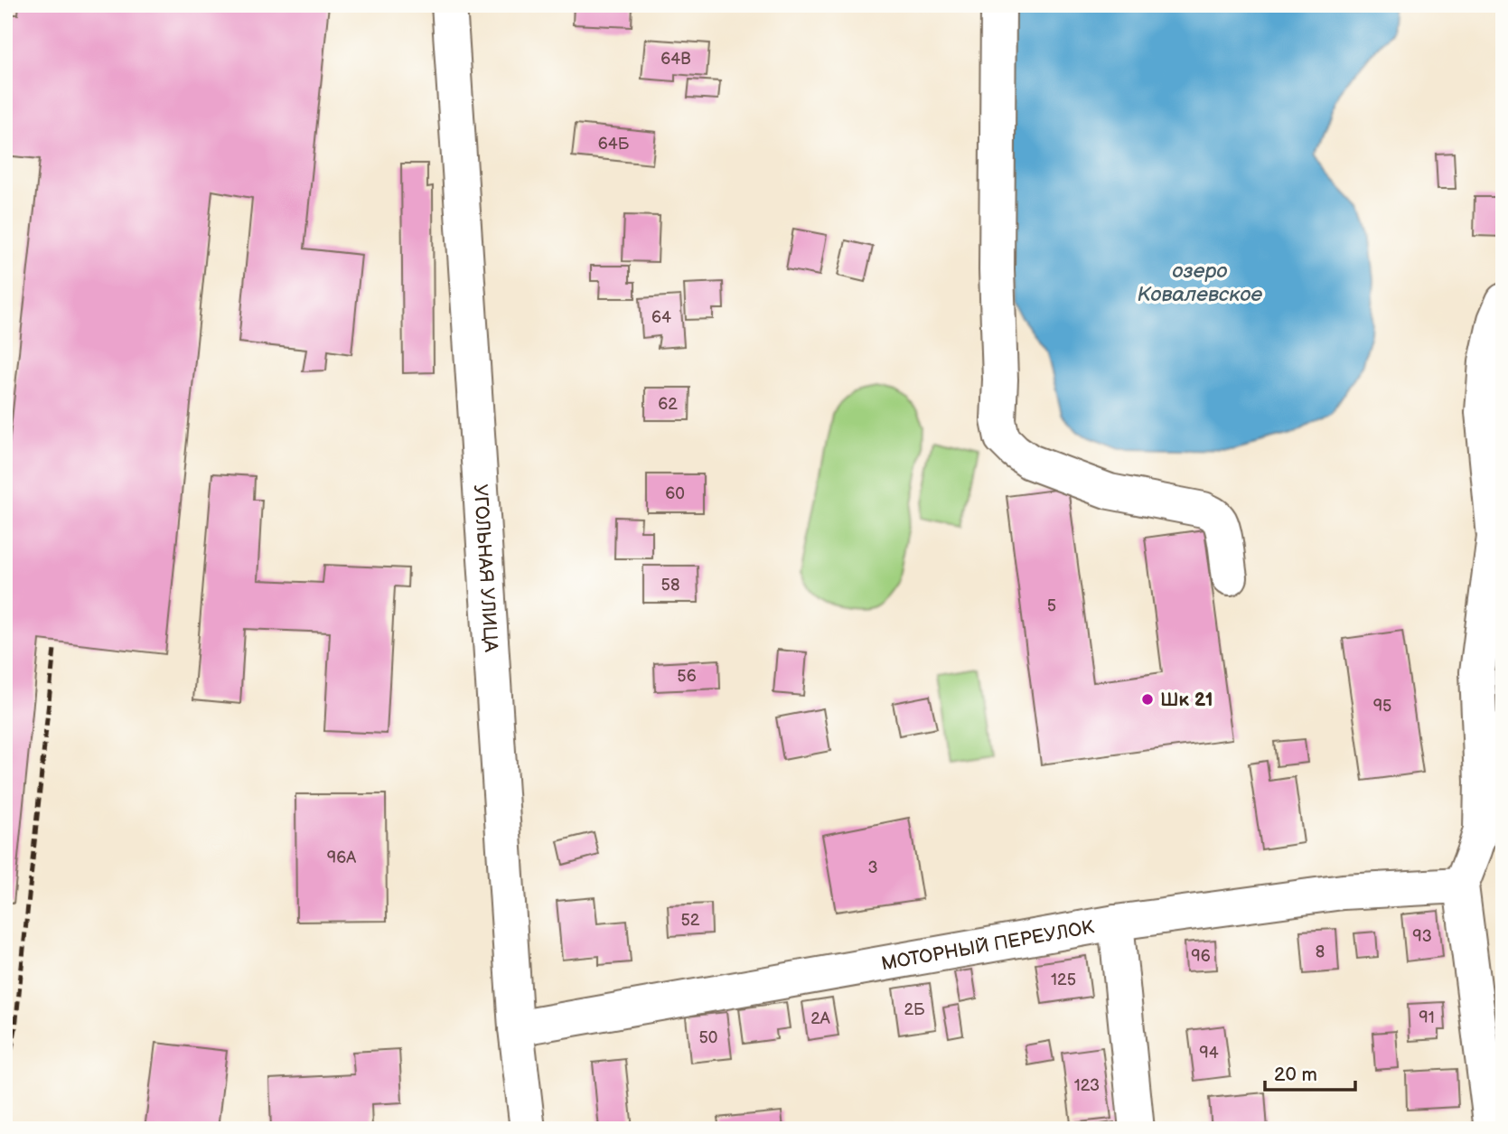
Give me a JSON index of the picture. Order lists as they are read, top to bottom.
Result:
{
  "streets": {
    "street": ["УГОЛЬНАЯ УЛИЦА", "МОТОРНЫЙ ПЕРЕУЛОК"]
  },
  "crossings": [
    ["УГОЛЬНАЯ УЛИЦА", "МОТОРНЫЙ ПЕРЕУЛОК"]
  ],
  "water": ["озеро Ковалевское"],
  "places": ["Шк 21"],
  "house_numbers": [
    "64В",
    "64Б",
    "64",
    "62",
    "60",
    "58",
    "5",
    "56",
    "95",
    "96А",
    "3",
    "52",
    "93",
    "8",
    "96",
    "125",
    "2Б",
    "91",
    "2А",
    "50",
    "94",
    "123"
  ],
  "scale_bar": "20 m"
}
